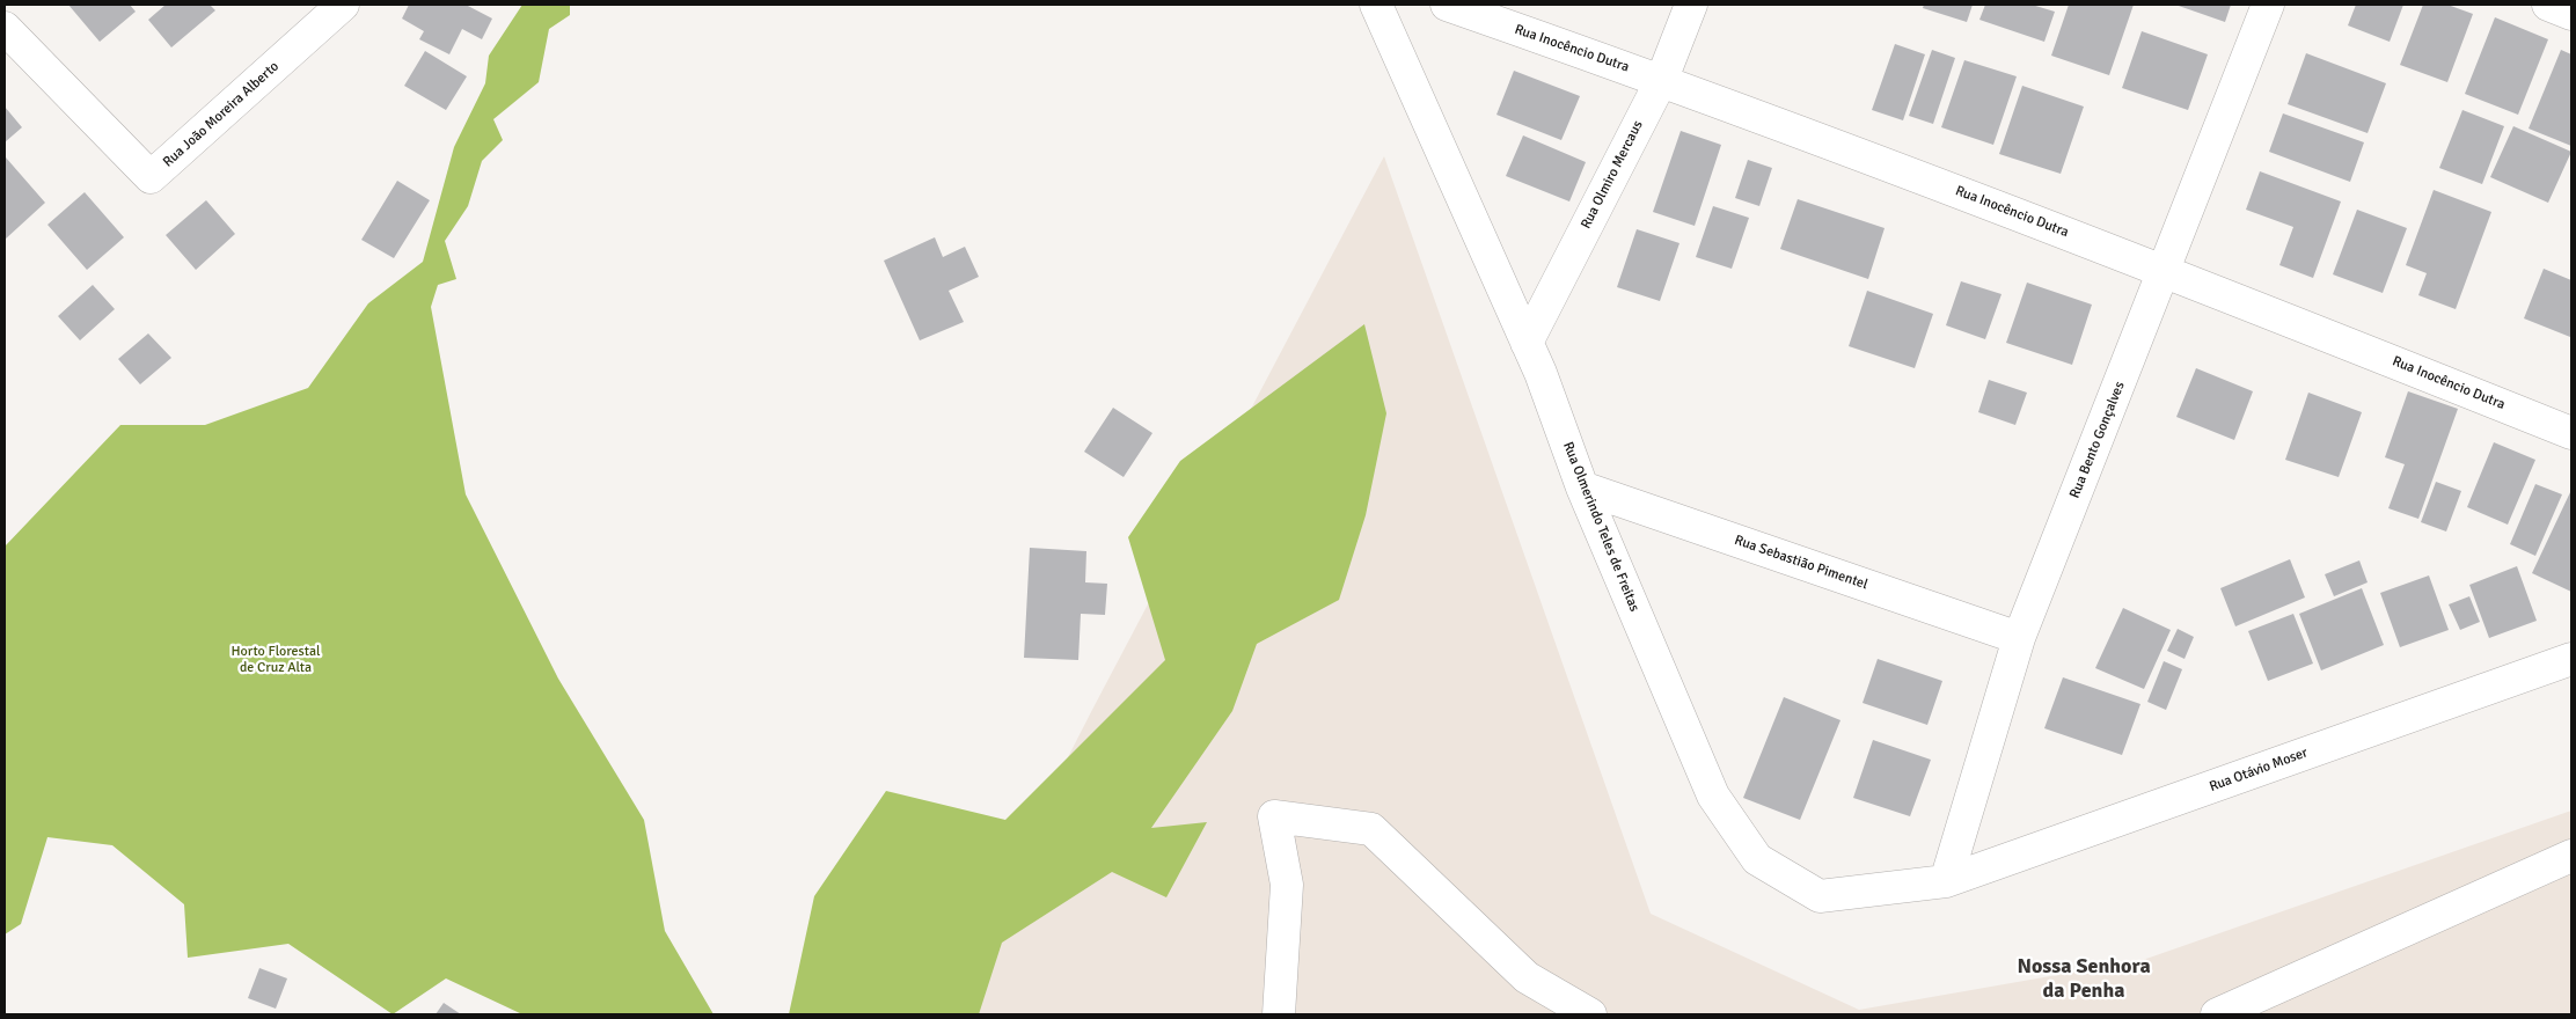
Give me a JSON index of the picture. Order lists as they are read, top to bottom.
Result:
{
  "streets": {
    "street": [
      "Rua Inocêncio Dutra",
      "Rua João Moreira Alberto",
      "Rua Olmiro Mercaus",
      "Rua Bento Gonçalves",
      "Rua Olmerindo Teles de Freitas",
      "Rua Sebastião Pimentel",
      "Rua Otávio Moser"
    ]
  },
  "crossings": [
    ["Rua Inocêncio Dutra", "Rua Olmiro Mercaus"],
    ["Rua Inocêncio Dutra", "Rua Bento Gonçalves"],
    ["Rua Olmiro Mercaus", "Rua Olmerindo Teles de Freitas"],
    ["Rua Bento Gonçalves", "Rua Olmerindo Teles de Freitas"],
    ["Rua Bento Gonçalves", "Rua Sebastião Pimentel"],
    ["Rua Bento Gonçalves", "Rua Otávio Moser"],
    ["Rua Olmerindo Teles de Freitas", "Rua Sebastião Pimentel"],
    ["Rua Olmerindo Teles de Freitas", "Rua Otávio Moser"]
  ],
  "districts": ["Nossa Senhora da Penha"],
  "parks": ["Horto Florestal de Cruz Alta"]
}
